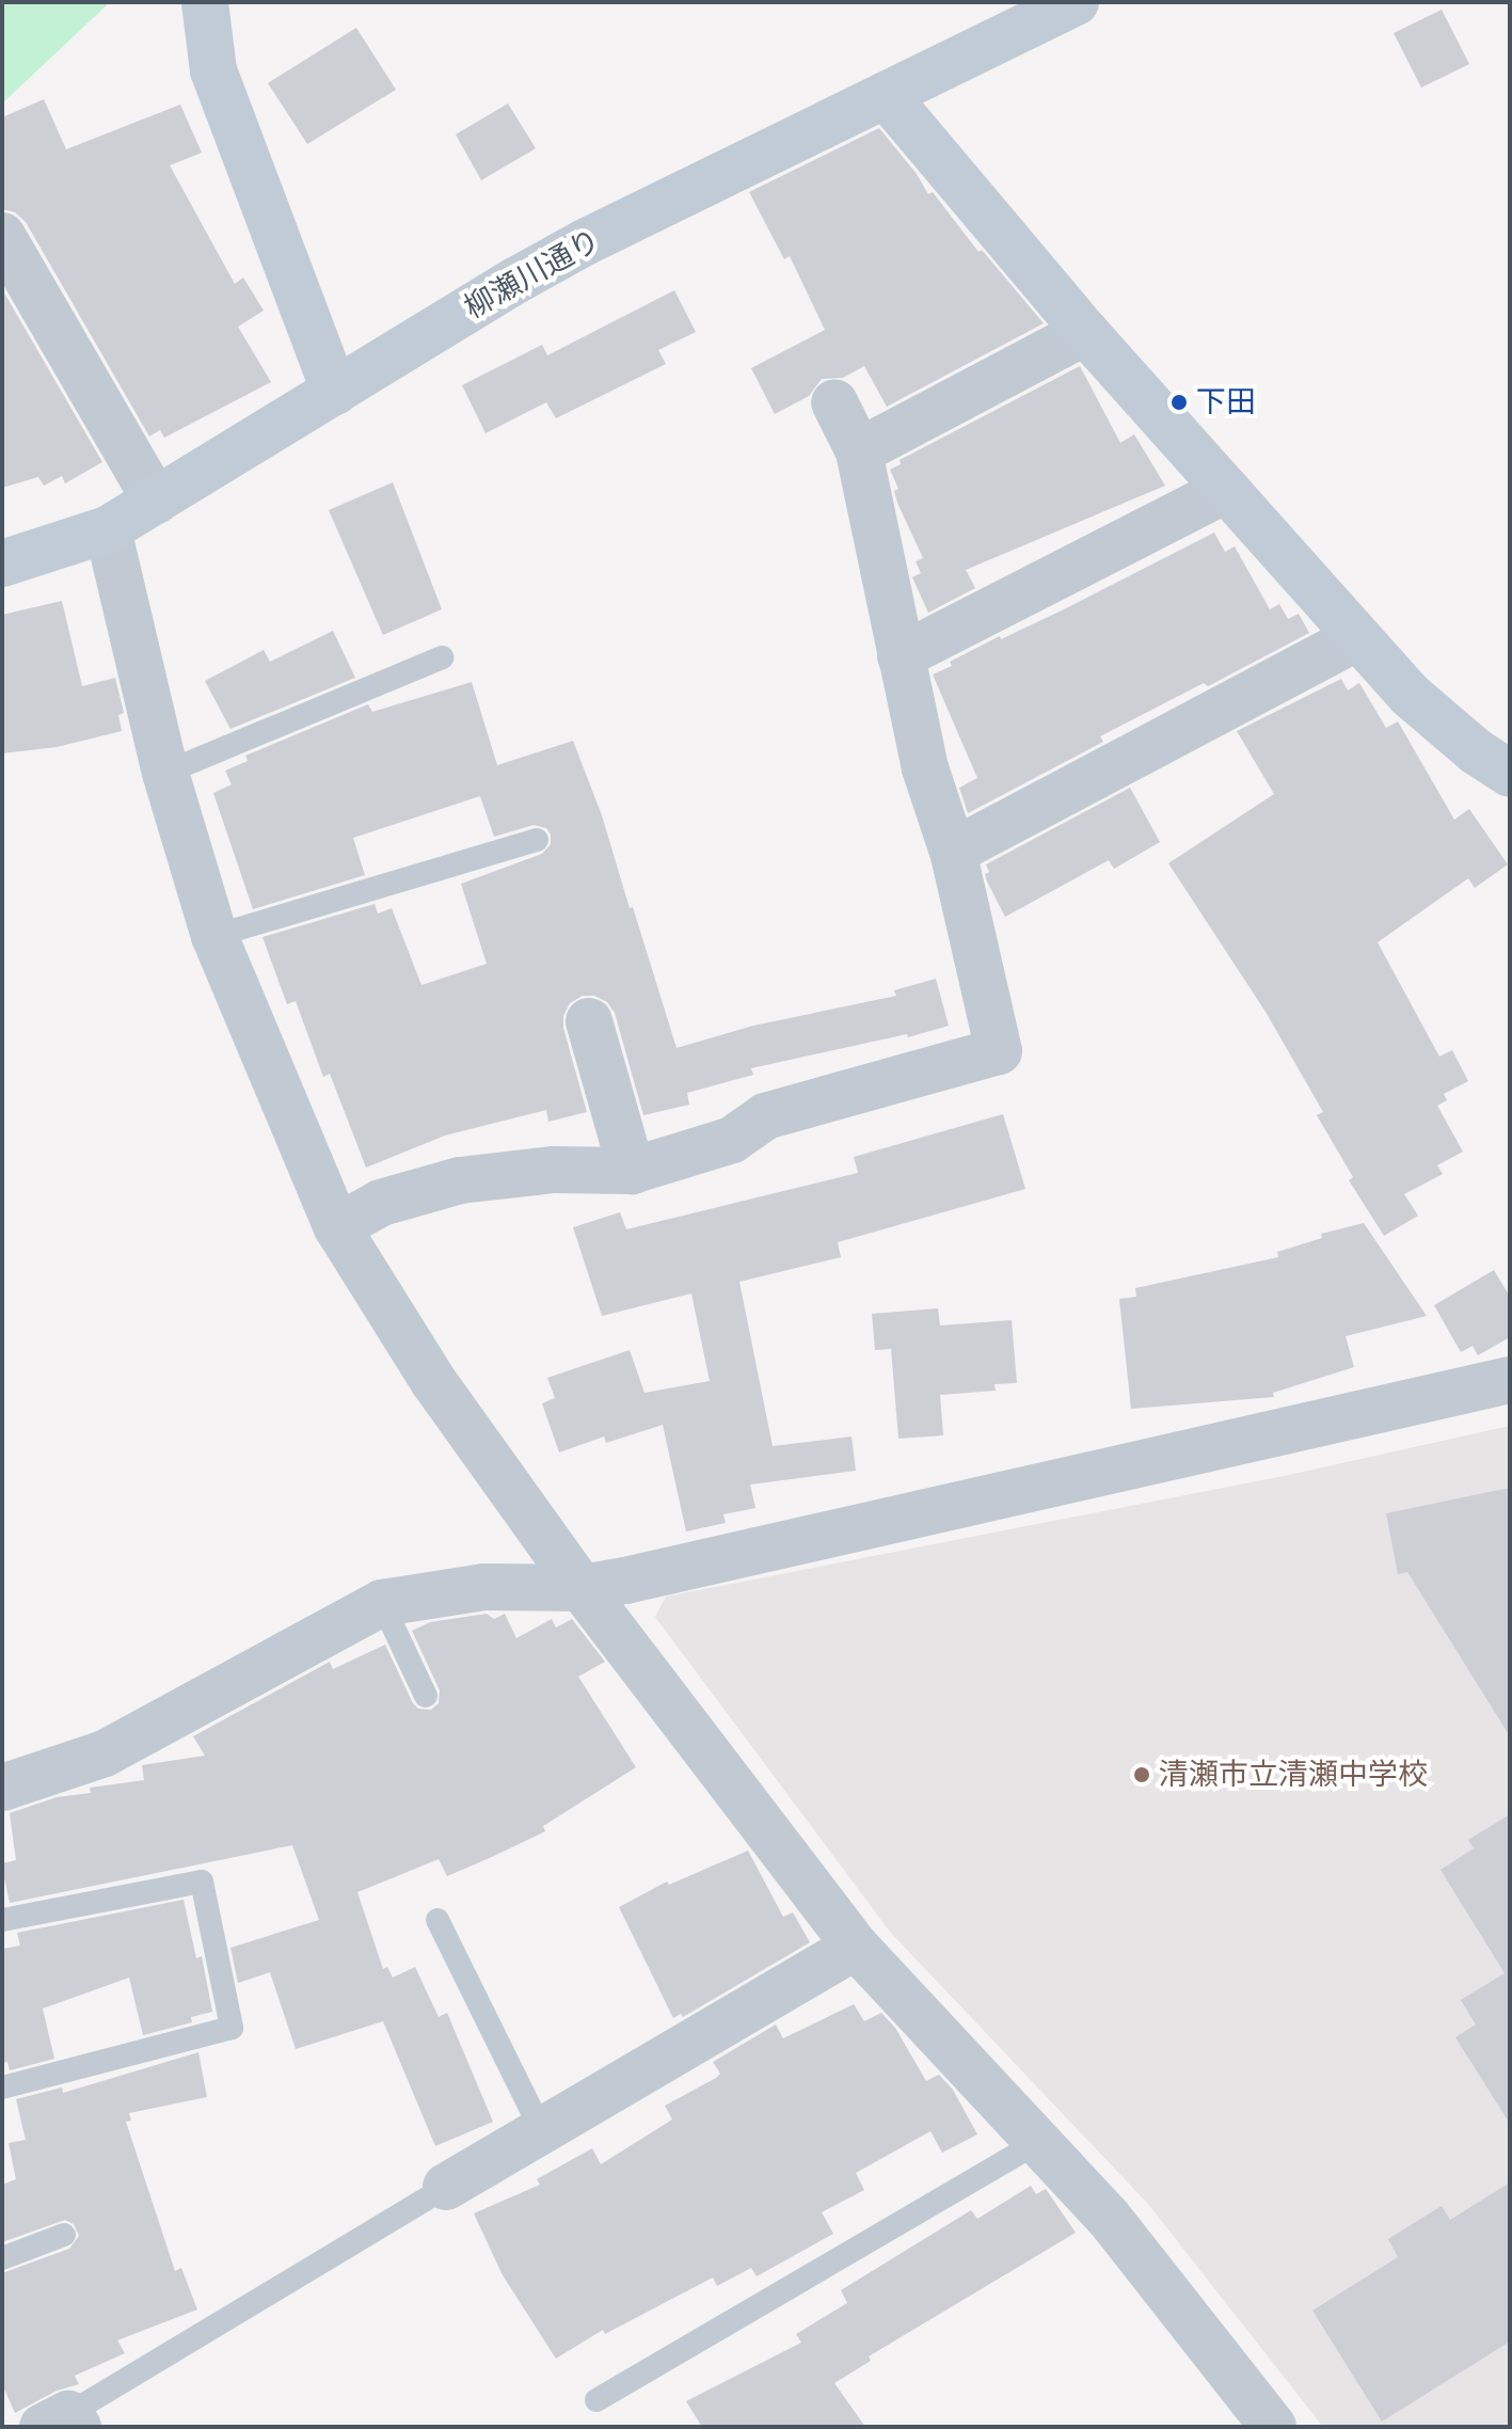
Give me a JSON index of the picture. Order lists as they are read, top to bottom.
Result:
{
  "streets": {
    "street": ["柳瀬川通り"]
  },
  "places": ["下田", "清瀬市立清瀬中学校"]
}
